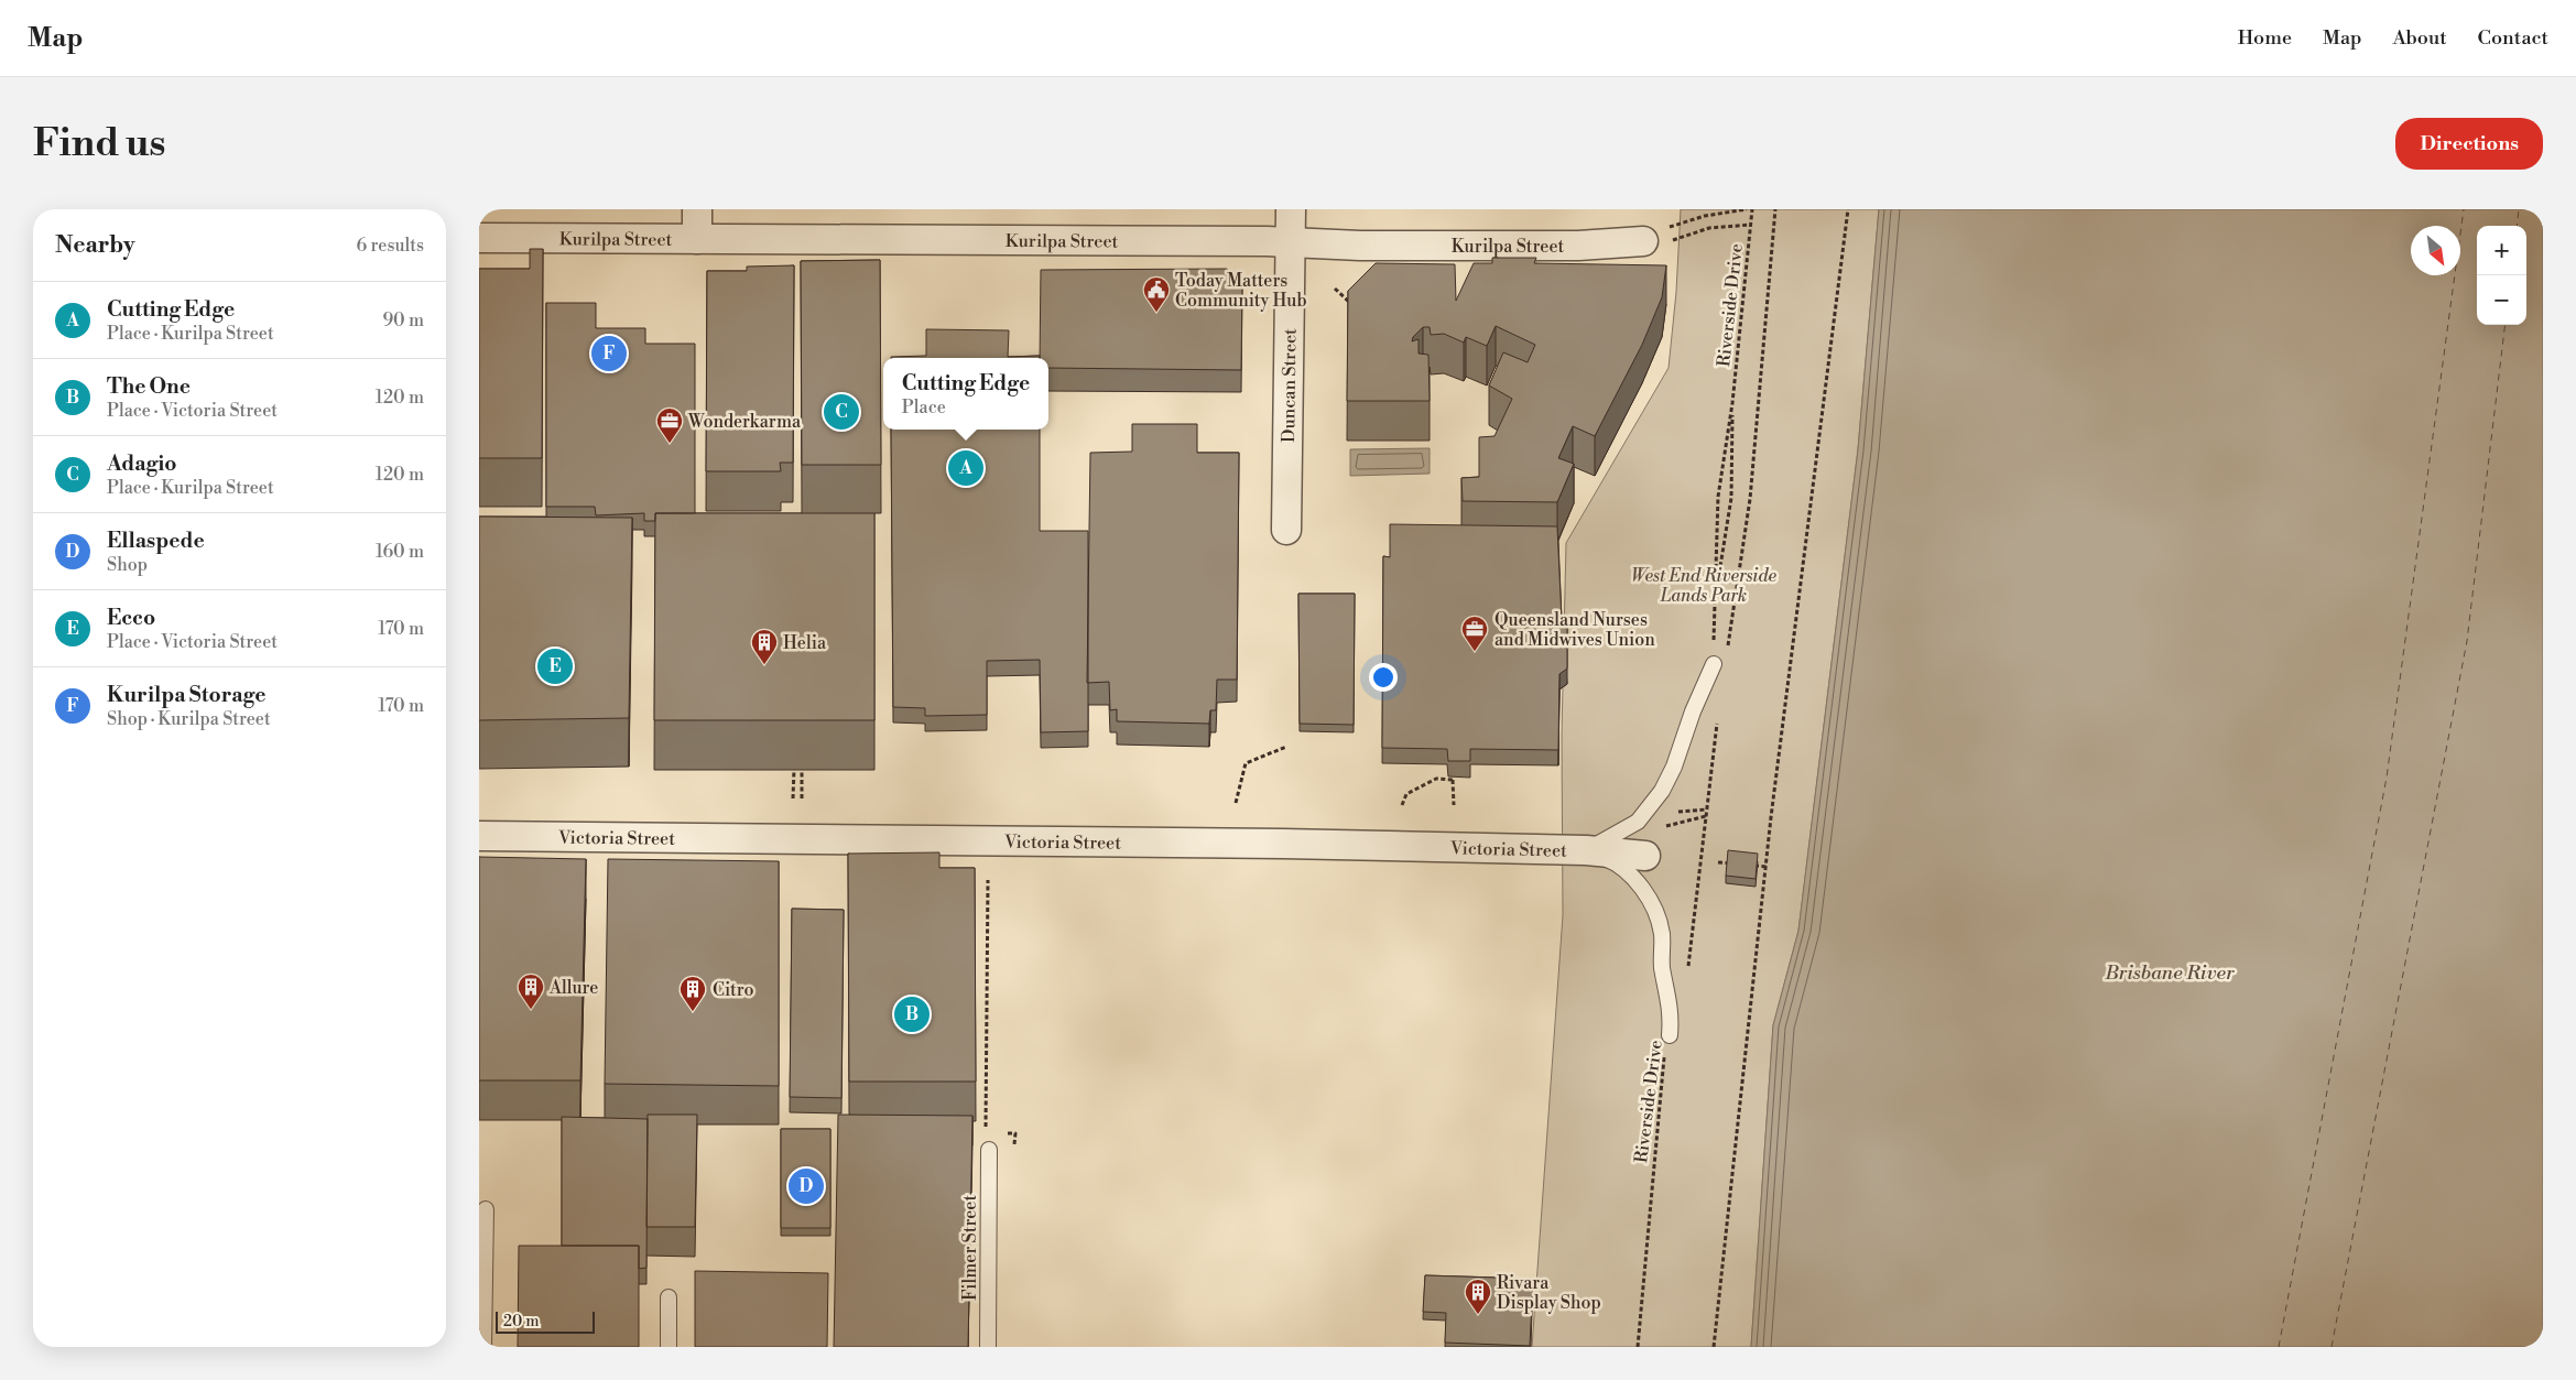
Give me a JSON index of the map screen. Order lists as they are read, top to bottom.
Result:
{
  "streets": {
    "street": ["Kurilpa Street", "Duncan Street", "Victoria Street"],
    "lane": ["Filmer Street"],
    "path": ["Riverside Drive"]
  },
  "crossings": [
    ["Kurilpa Street", "Duncan Street"]
  ],
  "water": ["Brisbane River"],
  "parks": ["West End Riverside Lands Park"],
  "places": {
    "public building": ["Today Matters Community Hub"],
    "office": ["Wonderkarma", "Queensland Nurses and Midwives Union"],
    "building": [
      "Helia",
      "Allure",
      "Citro",
      "Rivara Display Shop"
    ]
  },
  "scale_bar": "20 m",
  "north": "bottom right",
  "page": {
    "header": "Map",
    "nav": [
      "Home",
      "Map",
      "About",
      "Contact"
    ],
    "buttons": "Directions",
    "title": "Find us",
    "heading": ["Nearby", "6 results"],
    "map_buttons": ["+", "−"],
    "list": [
      {
        "mark": "A",
        "name": "Cutting Edge",
        "note": "Place · Kurilpa Street",
        "value": "90 m"
      },
      {
        "mark": "B",
        "name": "The One",
        "note": "Place · Victoria Street",
        "value": "120 m"
      },
      {
        "mark": "C",
        "name": "Adagio",
        "note": "Place · Kurilpa Street",
        "value": "120 m"
      },
      {
        "mark": "D",
        "name": "Ellaspede",
        "note": "Shop",
        "value": "160 m"
      },
      {
        "mark": "E",
        "name": "Ecco",
        "note": "Place · Victoria Street",
        "value": "170 m"
      },
      {
        "mark": "F",
        "name": "Kurilpa Storage",
        "note": "Shop · Kurilpa Street",
        "value": "170 m"
      }
    ],
    "pins": [
      "F",
      "C",
      "A",
      "E",
      "B",
      "D"
    ],
    "popup": ["Cutting Edge", "Place"],
    "scale": "20 m"
  }
}
